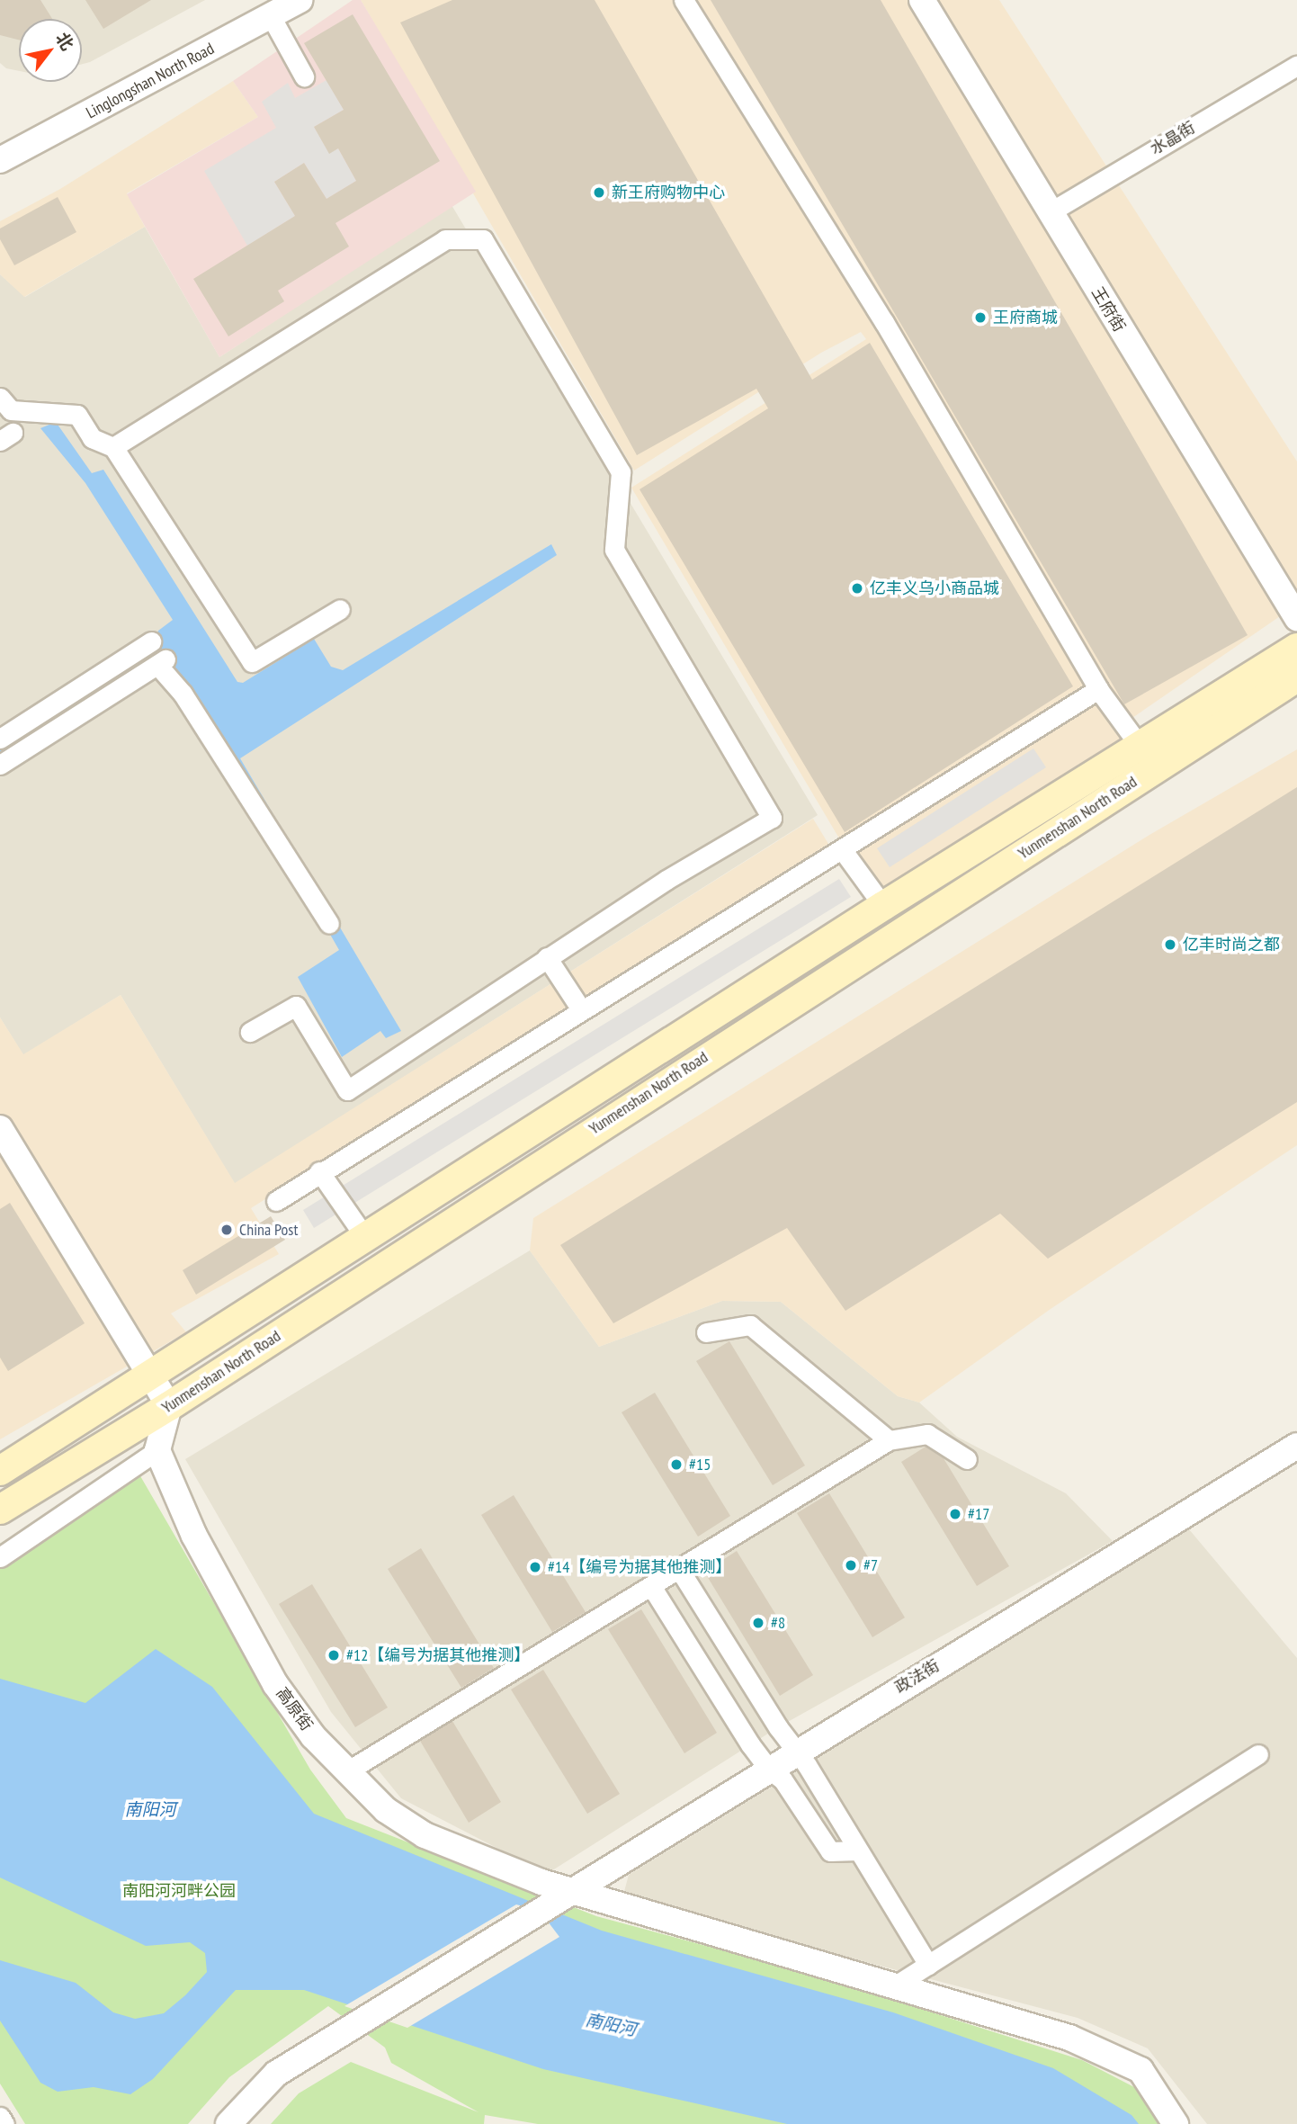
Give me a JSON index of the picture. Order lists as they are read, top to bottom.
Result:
{
  "streets": {
    "main road": ["Yunmenshan North Road"],
    "street": [
      "Linglongshan North Road",
      "水晶街",
      "王府街",
      "政法街",
      "高原街"
    ]
  },
  "crossings": [
    ["水晶街", "王府街"],
    ["政法街", "高原街"]
  ],
  "water": ["南阳河"],
  "parks": ["南阳河河畔公园"],
  "places": [
    "新王府购物中心",
    "王府商城",
    "亿丰义乌小商品城",
    "亿丰时尚之都",
    "China Post",
    "#15",
    "#17",
    "#7",
    "#14【编号为据其他推测】",
    "#8",
    "#12【编号为据其他推测】"
  ],
  "north": "top right"
}
